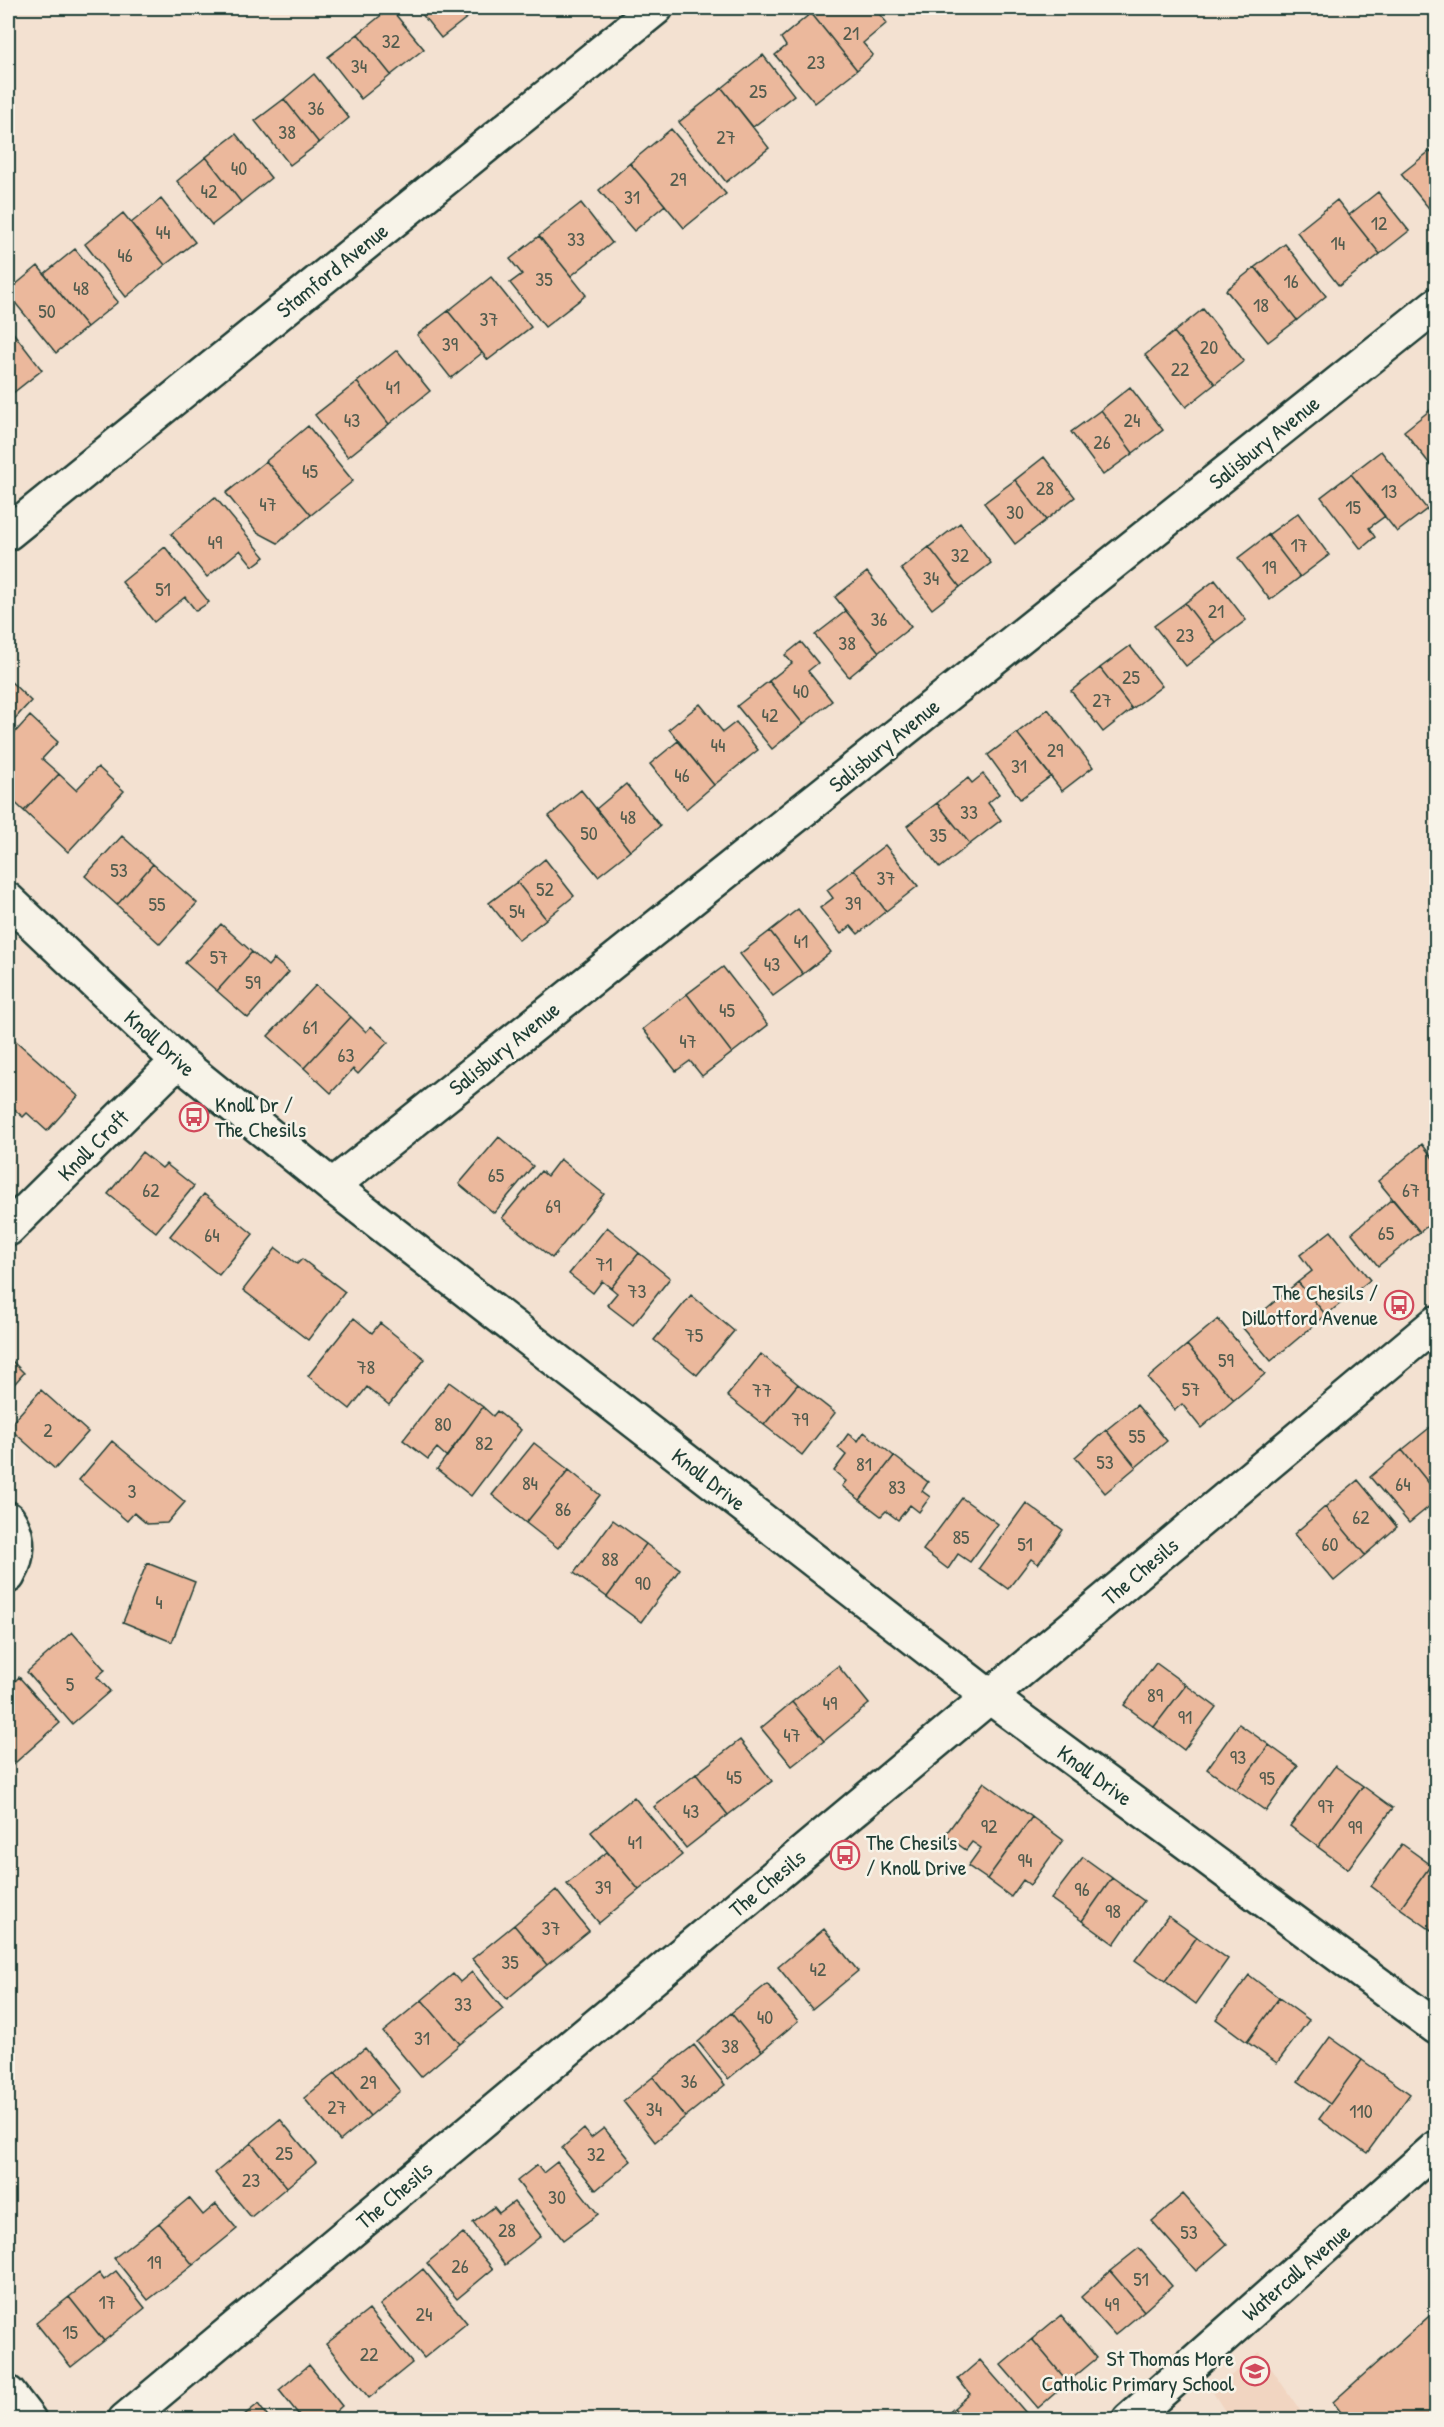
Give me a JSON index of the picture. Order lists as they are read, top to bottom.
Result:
{
  "streets": {
    "street": [
      "Stamford Avenue",
      "Salisbury Avenue",
      "Knoll Drive",
      "Knoll Croft",
      "The Chesils",
      "Watercall Avenue"
    ]
  },
  "crossings": [
    ["Salisbury Avenue", "Knoll Drive"],
    ["Knoll Drive", "Knoll Croft"],
    ["Knoll Drive", "The Chesils"]
  ],
  "places": {
    "bus stop": ["Knoll Dr / The Chesils", "The Chesils / Dillotford Avenue", "The Chesils / Knoll Drive"],
    "school or university": ["St Thomas More Catholic Primary School"]
  },
  "house_numbers": [
    "21",
    "32",
    "23",
    "34",
    "25",
    "36",
    "38",
    "27",
    "40",
    "29",
    "42",
    "31",
    "12",
    "44",
    "33",
    "14",
    "46",
    "35",
    "16",
    "48",
    "18",
    "50",
    "37",
    "39",
    "20",
    "22",
    "41",
    "43",
    "24",
    "26",
    "45",
    "28",
    "13",
    "47",
    "15",
    "30",
    "49",
    "17",
    "32",
    "19",
    "34",
    "51",
    "21",
    "36",
    "23",
    "38",
    "25",
    "40",
    "27",
    "42",
    "44",
    "29",
    "31",
    "46",
    "33",
    "48",
    "50",
    "35",
    "53",
    "37",
    "52",
    "39",
    "55",
    "54",
    "41",
    "57",
    "43",
    "59",
    "45",
    "61",
    "47",
    "63",
    "65",
    "62",
    "67",
    "69",
    "65",
    "64",
    "71",
    "73",
    "75",
    "59",
    "78",
    "57",
    "77",
    "79",
    "80",
    "2",
    "55",
    "82",
    "53",
    "81",
    "84",
    "64",
    "83",
    "3",
    "86",
    "62",
    "85",
    "51",
    "60",
    "88",
    "90",
    "4",
    "5",
    "89",
    "49",
    "91",
    "47",
    "93",
    "45",
    "95",
    "97",
    "43",
    "92",
    "99",
    "41",
    "94",
    "39",
    "96",
    "98",
    "37",
    "35",
    "42",
    "33",
    "40",
    "31",
    "38",
    "36",
    "29",
    "27",
    "34",
    "110",
    "25",
    "32",
    "23",
    "30",
    "28",
    "53",
    "19",
    "26",
    "51",
    "17",
    "49",
    "24",
    "15",
    "22"
  ]
}
